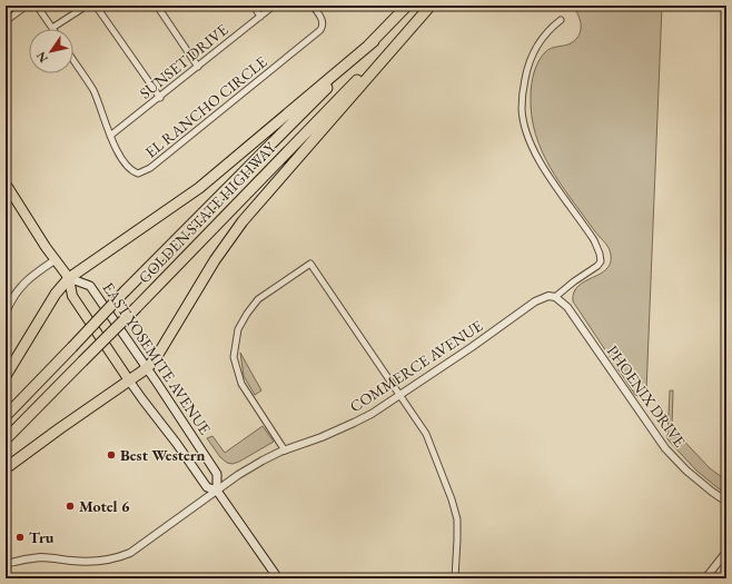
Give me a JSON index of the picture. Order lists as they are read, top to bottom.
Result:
{
  "streets": {
    "highway": ["GOLDEN STATE HIGHWAY"],
    "main road": ["EAST YOSEMITE AVENUE"],
    "street": [
      "SUNSET DRIVE",
      "EL RANCHO CIRCLE",
      "COMMERCE AVENUE",
      "PHOENIX DRIVE"
    ]
  },
  "crossings": [
    ["SUNSET DRIVE", "EL RANCHO CIRCLE"],
    ["EAST YOSEMITE AVENUE", "COMMERCE AVENUE"],
    ["COMMERCE AVENUE", "PHOENIX DRIVE"]
  ],
  "places": ["Best Western", "Motel 6", "Tru"],
  "north": "bottom left"
}
